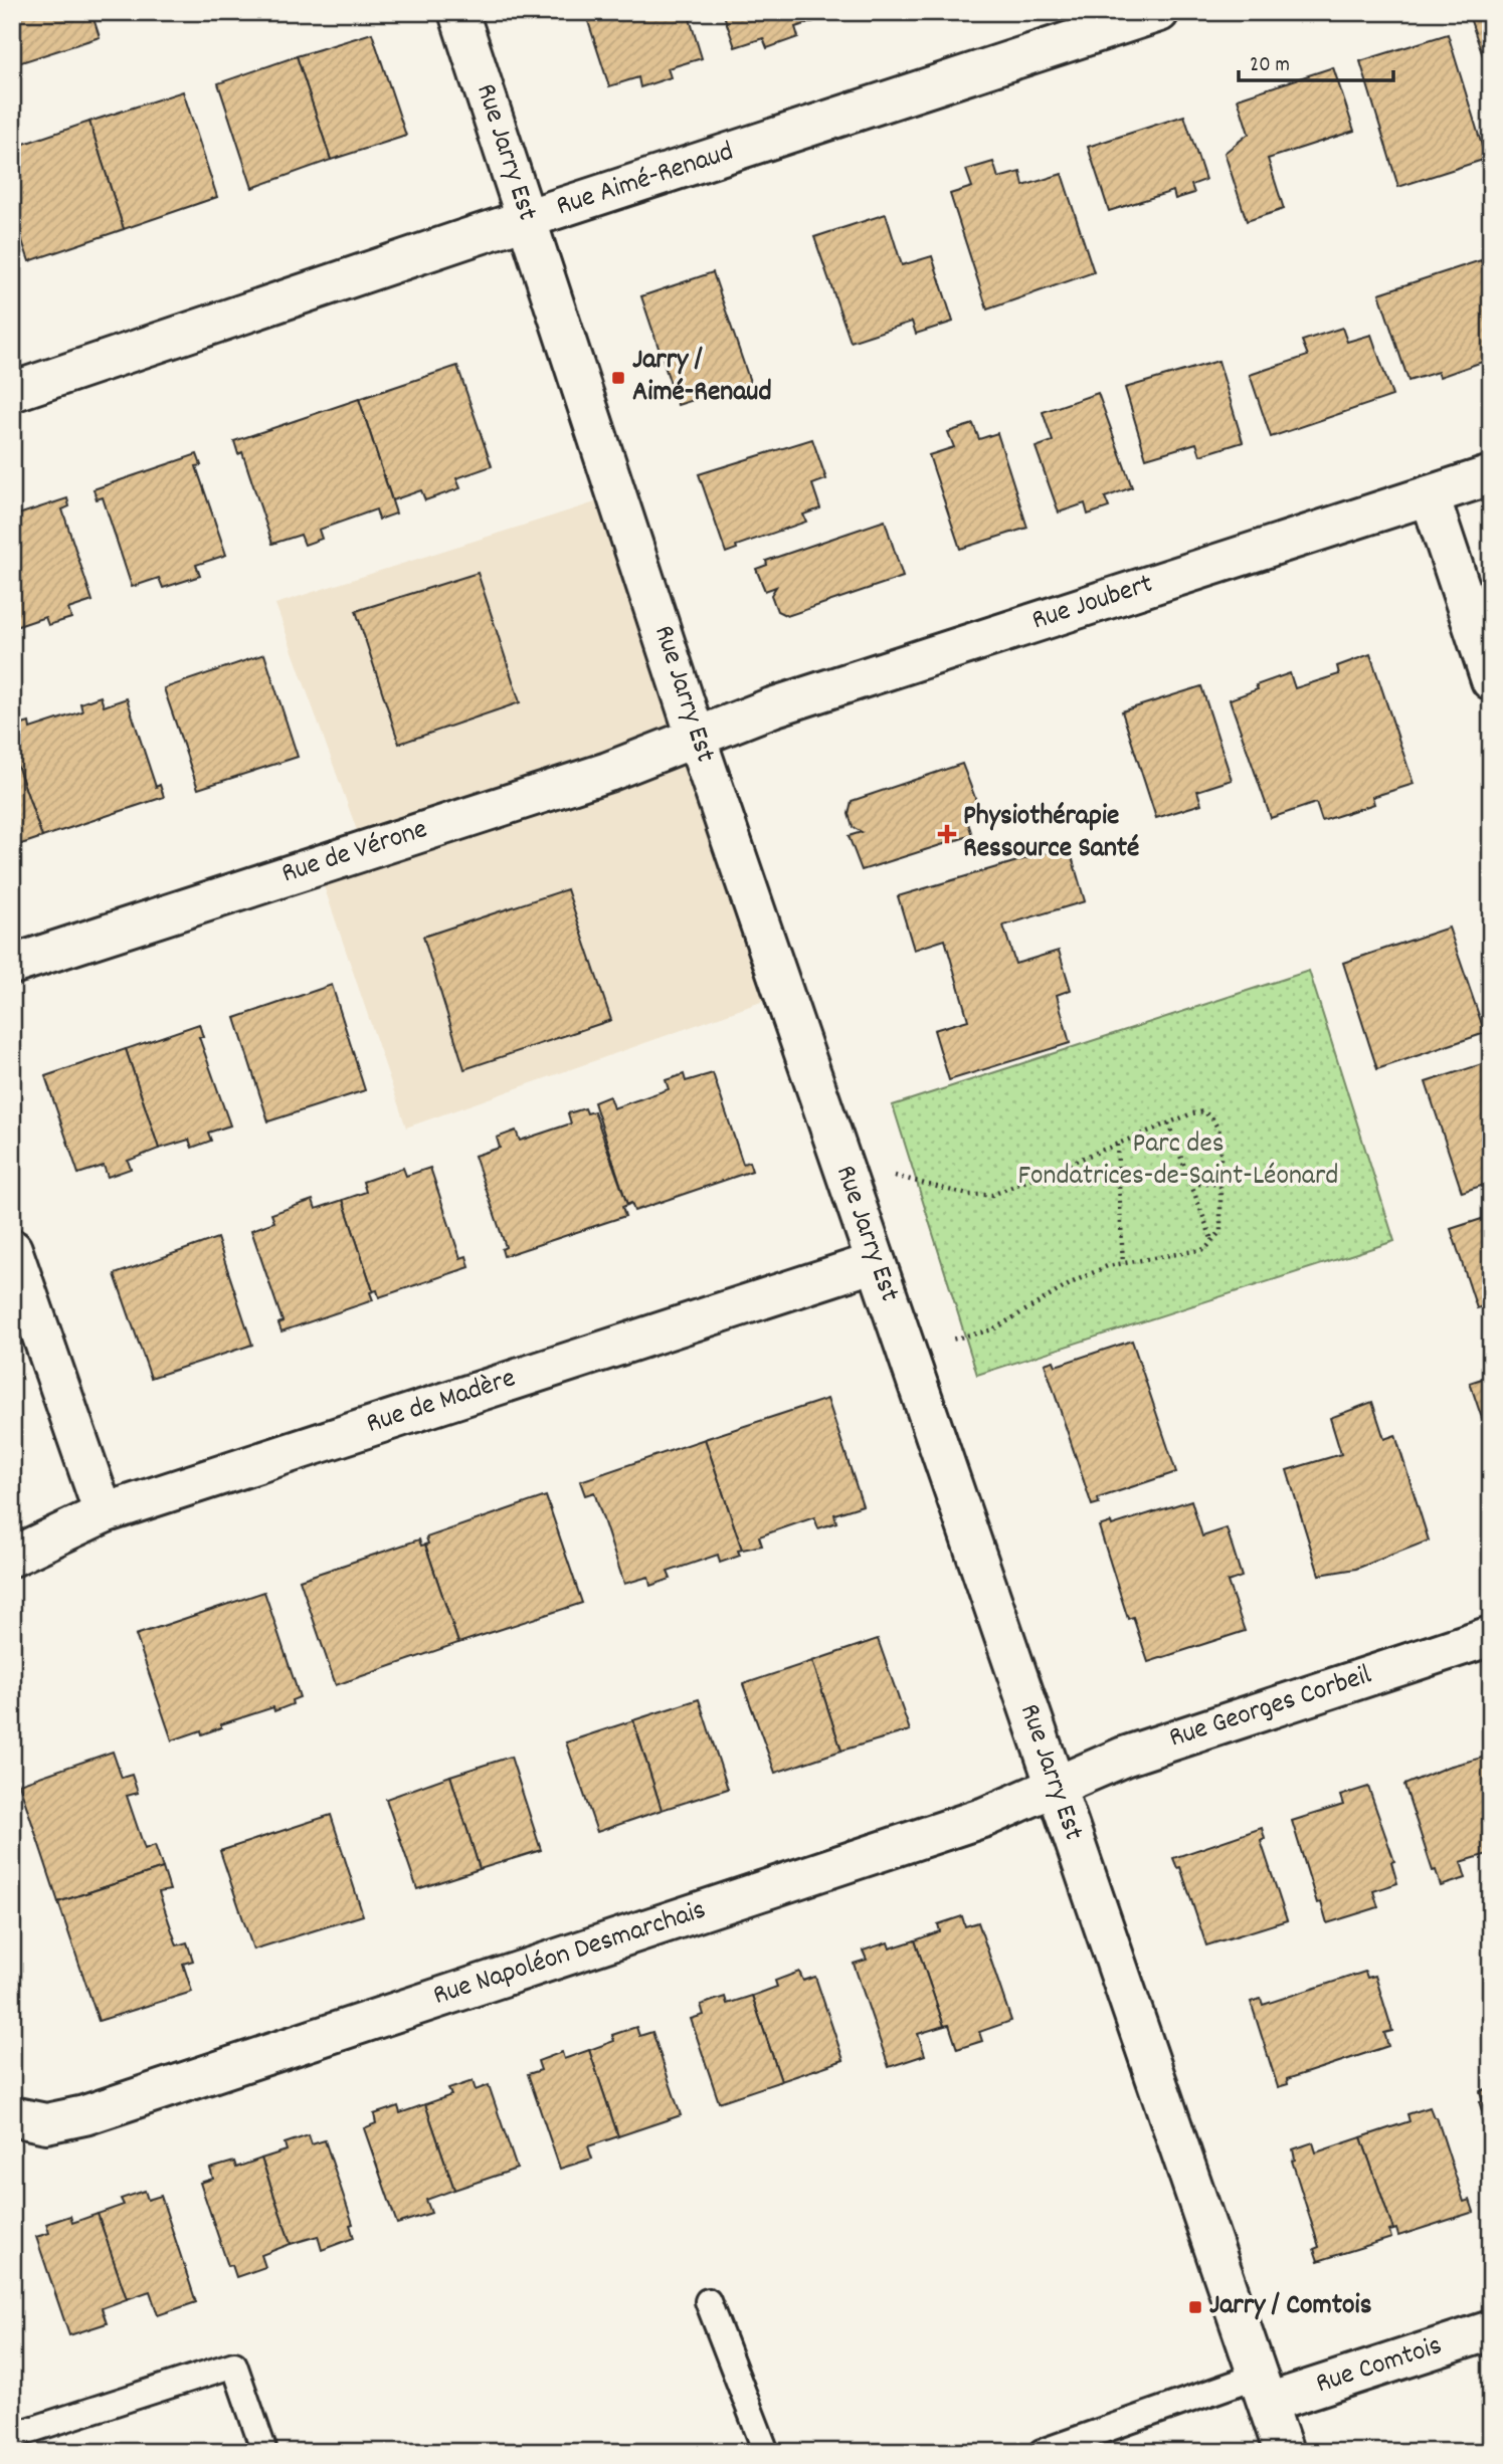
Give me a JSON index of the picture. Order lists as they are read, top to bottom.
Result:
{
  "streets": {
    "street": [
      "Rue Jarry Est",
      "Rue Aimé-Renaud",
      "Rue Joubert",
      "Rue de Vérone",
      "Rue de Madère",
      "Rue Georges Corbeil",
      "Rue Napoléon Desmarchais",
      "Rue Comtois"
    ]
  },
  "crossings": [
    ["Rue Jarry Est", "Rue Aimé-Renaud"],
    ["Rue Jarry Est", "Rue Joubert"],
    ["Rue Jarry Est", "Rue de Vérone"],
    ["Rue Jarry Est", "Rue de Madère"],
    ["Rue Jarry Est", "Rue Georges Corbeil"],
    ["Rue Jarry Est", "Rue Napoléon Desmarchais"],
    ["Rue Jarry Est", "Rue Comtois"],
    ["Rue Joubert", "Rue de Vérone"],
    ["Rue Georges Corbeil", "Rue Napoléon Desmarchais"]
  ],
  "parks": ["Parc des Fondatrices-de-Saint-Léonard"],
  "places": {
    "transit": ["Jarry / Aimé-Renaud", "Jarry / Comtois"],
    "health": ["Physiothérapie Ressource Santé"]
  },
  "scale_bar": "20 m"
}
